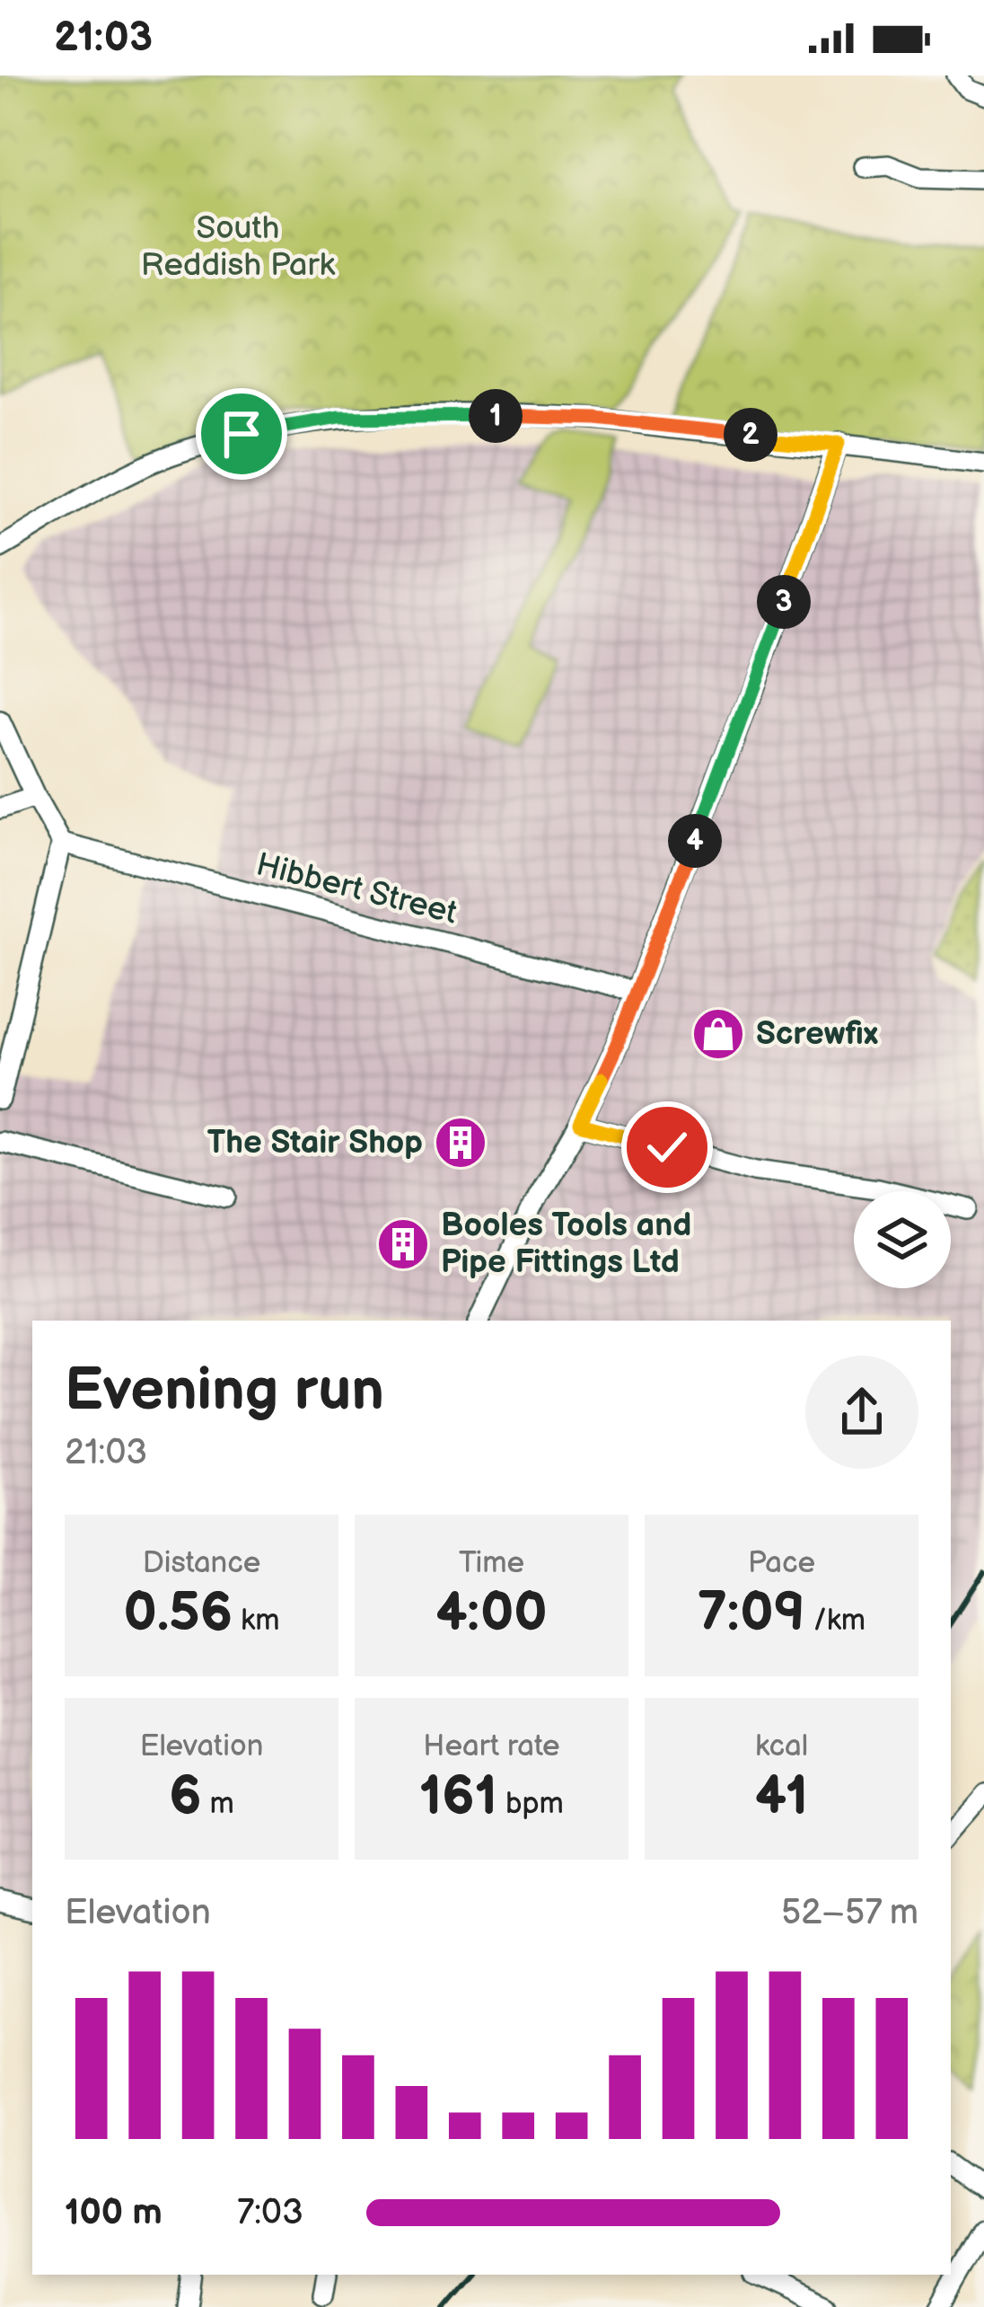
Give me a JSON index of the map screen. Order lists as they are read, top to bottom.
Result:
{
  "streets": {
    "street": ["Hibbert Street"]
  },
  "parks": ["South Reddish Park"],
  "places": {
    "shop": ["Screwfix"],
    "building": ["The Stair Shop", "Booles Tools and Pipe Fittings Ltd"]
  },
  "page": {
    "status": "21:03",
    "pins": [
      "1",
      "2",
      "3",
      "4"
    ],
    "heading": ["Evening run", "21:03"],
    "stats": [
      ["Distance", "0.56 km"],
      ["Time", "4:00"],
      ["Pace", "7:09 /km"],
      ["Elevation", "6 m"],
      ["Heart rate", "161 bpm"],
      ["kcal", "41"]
    ],
    "chart": ["Elevation", "52–57 m"],
    "list": [
      {
        "name": "100 m",
        "note": "7:03"
      }
    ]
  }
}
